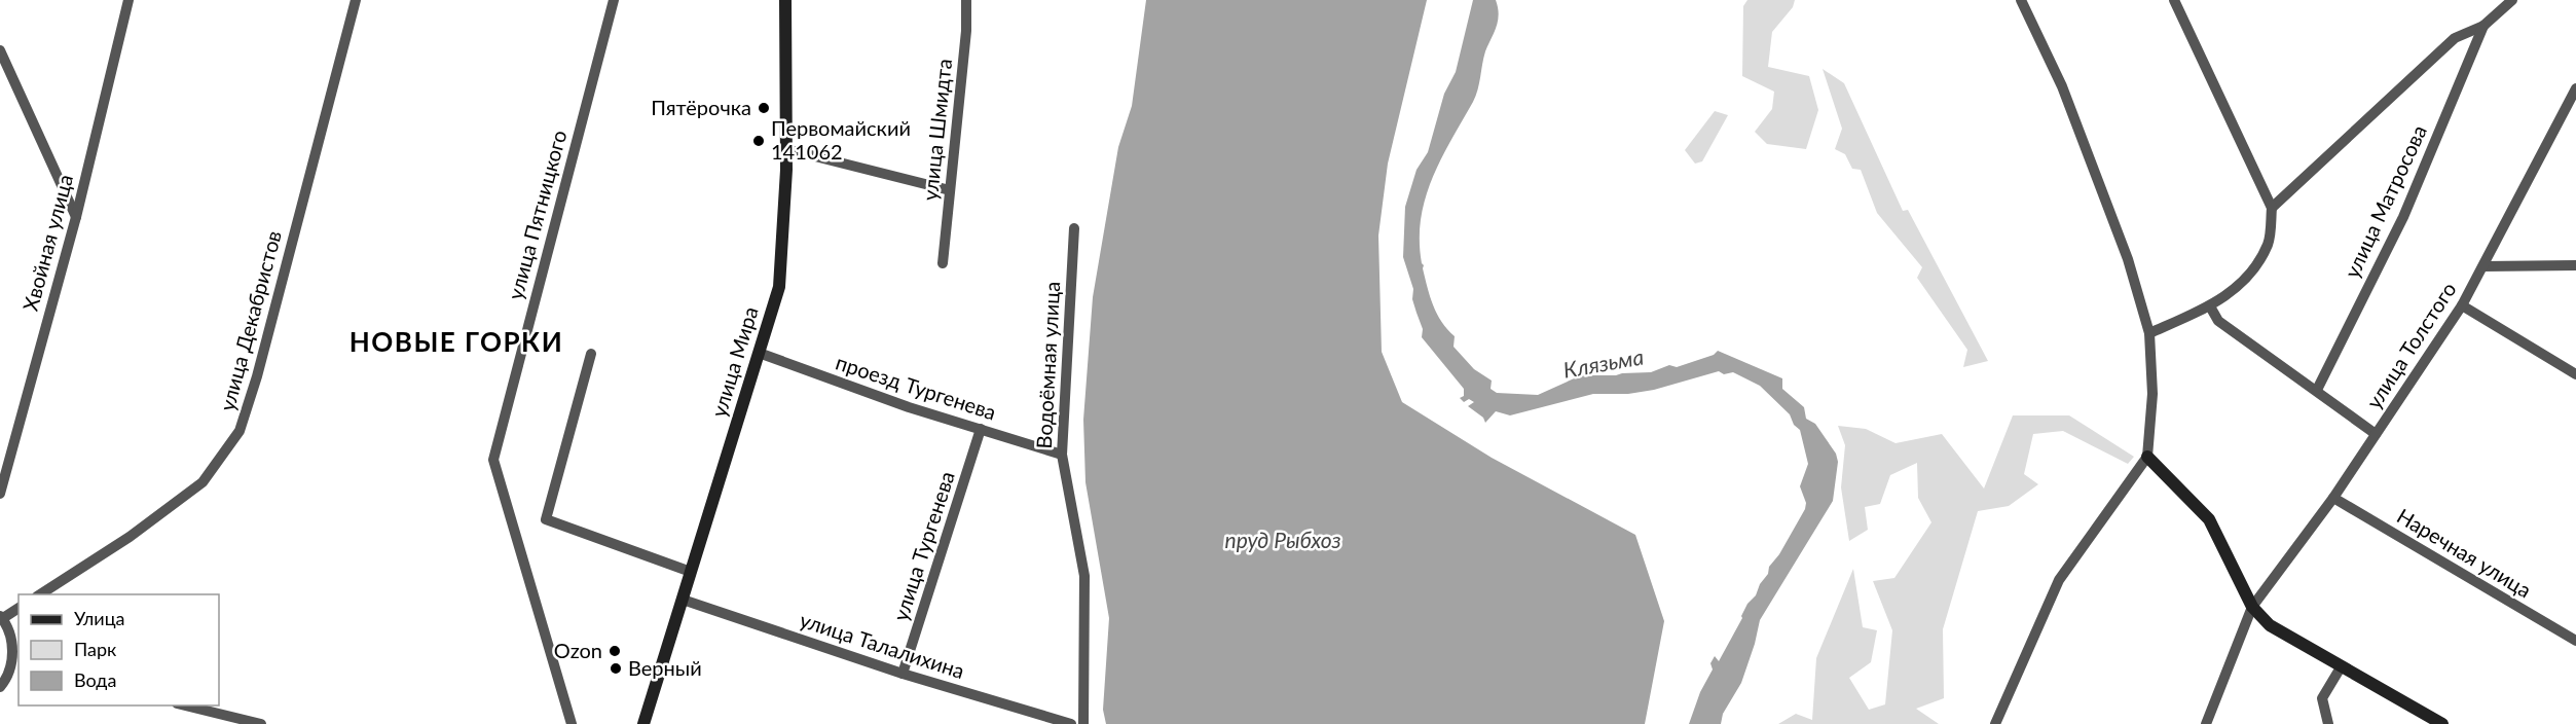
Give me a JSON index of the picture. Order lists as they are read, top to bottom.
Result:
{
  "streets": {
    "street": [
      "улица Шмидта",
      "улица Матросова",
      "улица Пятницкого",
      "Хвойная улица",
      "улица Декабристов",
      "улица Толстого",
      "улица Мира",
      "Водоёмная улица",
      "проезд Тургенева",
      "улица Тургенева",
      "Наречная улица",
      "улица Талалихина"
    ]
  },
  "crossings": [
    ["улица Толстого", "Наречная улица"],
    ["улица Мира", "проезд Тургенева"],
    ["улица Мира", "улица Талалихина"],
    ["Водоёмная улица", "проезд Тургенева"],
    ["проезд Тургенева", "улица Тургенева"],
    ["улица Тургенева", "улица Талалихина"]
  ],
  "districts": ["НОВЫЕ ГОРКИ"],
  "water": ["Клязьма", "пруд Рыбхоз"],
  "places": [
    "Пятёрочка",
    "Первомайский 141062",
    "Ozon",
    "Верный"
  ],
  "legend": ["Улица", "Парк", "Вода"]
}
